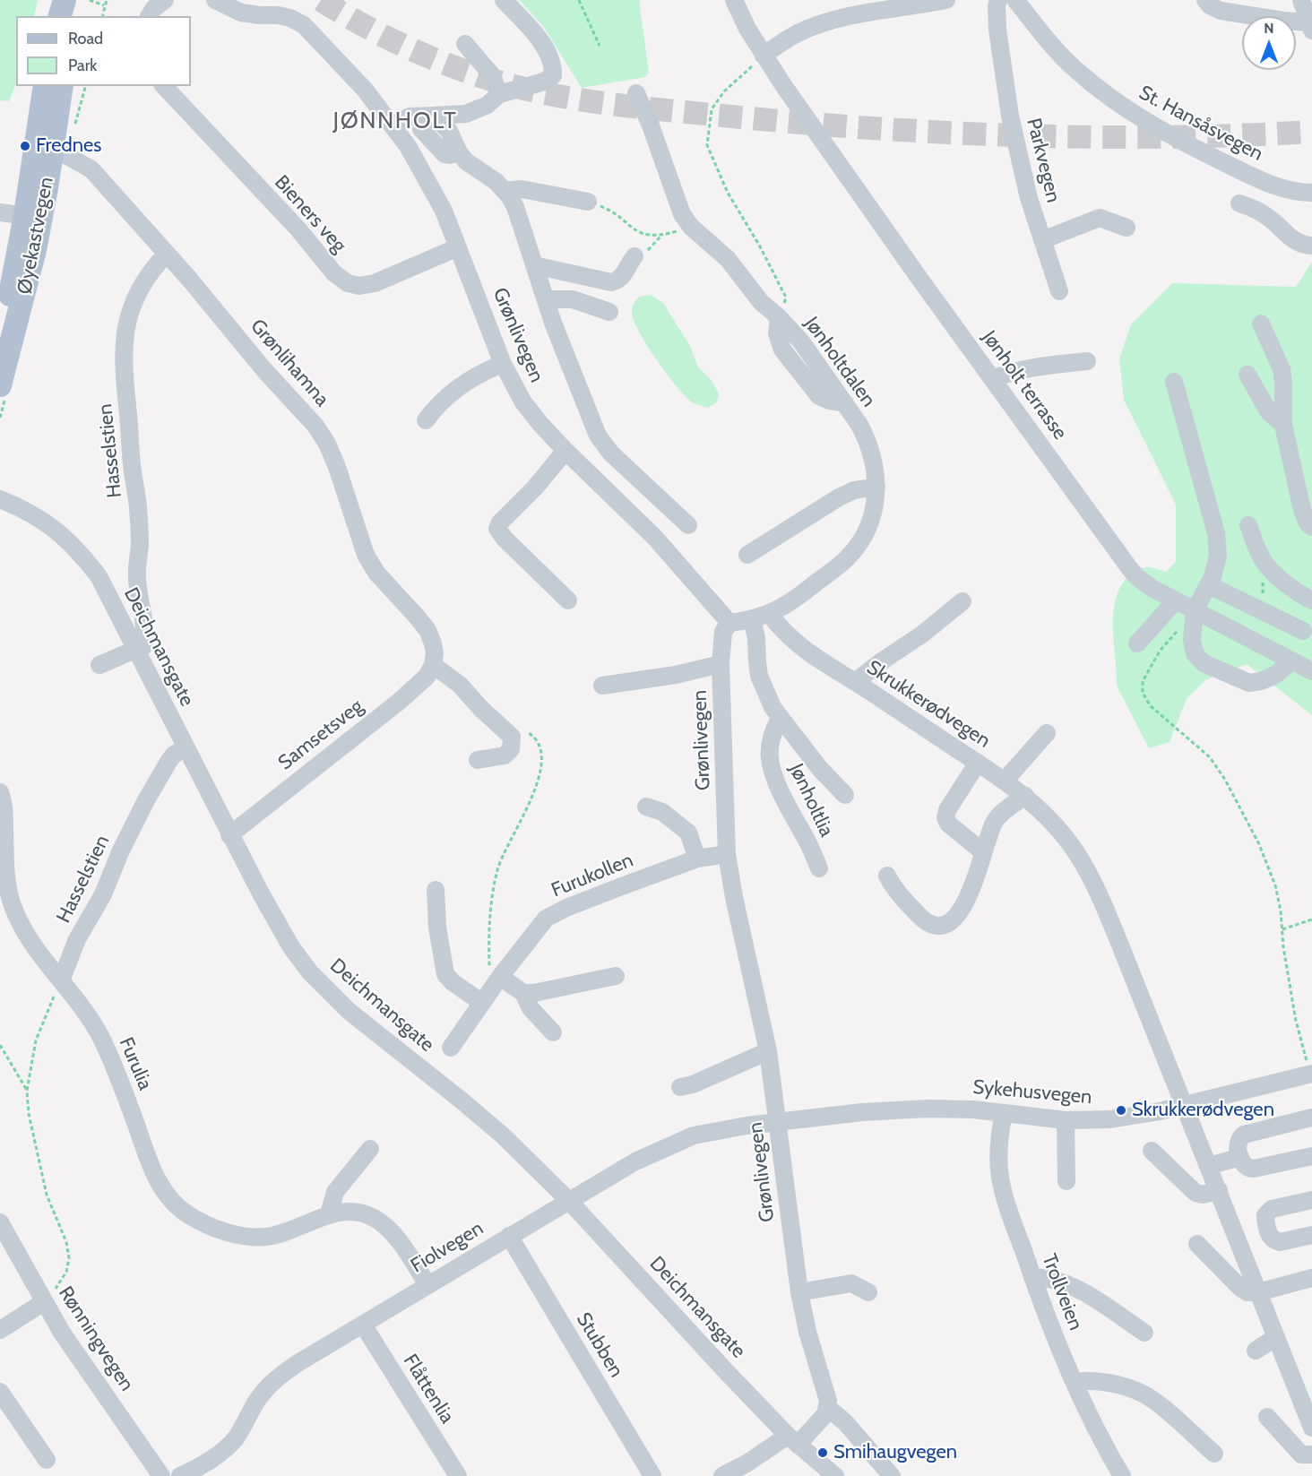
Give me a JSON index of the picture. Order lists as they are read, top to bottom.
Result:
{
  "streets": {
    "main road": ["Øyekastvegen"],
    "street": [
      "St. Hansåsvegen",
      "Parkvegen",
      "Bieners veg",
      "Grønlivegen",
      "Jønholtdalen",
      "Grønlihamna",
      "Jønholt terrasse",
      "Hasselstien",
      "Deichmansgate",
      "Skrukkerødvegen",
      "Samsetsveg",
      "Jønholtlia",
      "Furukollen",
      "Furulia",
      "Sykehusvegen",
      "Fiolvegen",
      "Trollveien",
      "Rønningvegen",
      "Stubben",
      "Flåttenlia"
    ]
  },
  "crossings": [
    ["Bieners veg", "Grønlivegen"],
    ["Øyekastvegen", "Grønlihamna"],
    ["Grønlivegen", "Jønholtdalen"],
    ["Grønlivegen", "Furukollen"],
    ["Grønlivegen", "Sykehusvegen"],
    ["Grønlivegen", "Fiolvegen"],
    ["Jønholtdalen", "Skrukkerødvegen"],
    ["Jønholtdalen", "Jønholtlia"],
    ["Grønlihamna", "Hasselstien"],
    ["Grønlihamna", "Samsetsveg"],
    ["Hasselstien", "Deichmansgate"],
    ["Hasselstien", "Furulia"],
    ["Deichmansgate", "Samsetsveg"],
    ["Deichmansgate", "Fiolvegen"],
    ["Skrukkerødvegen", "Sykehusvegen"],
    ["Furulia", "Fiolvegen"],
    ["Sykehusvegen", "Fiolvegen"],
    ["Sykehusvegen", "Trollveien"],
    ["Fiolvegen", "Stubben"],
    ["Fiolvegen", "Flåttenlia"]
  ],
  "districts": ["JØNNHOLT"],
  "places": ["Frednes", "Skrukkerødvegen", "Smihaugvegen"],
  "legend": ["Road", "Park"],
  "north": "top"
}
